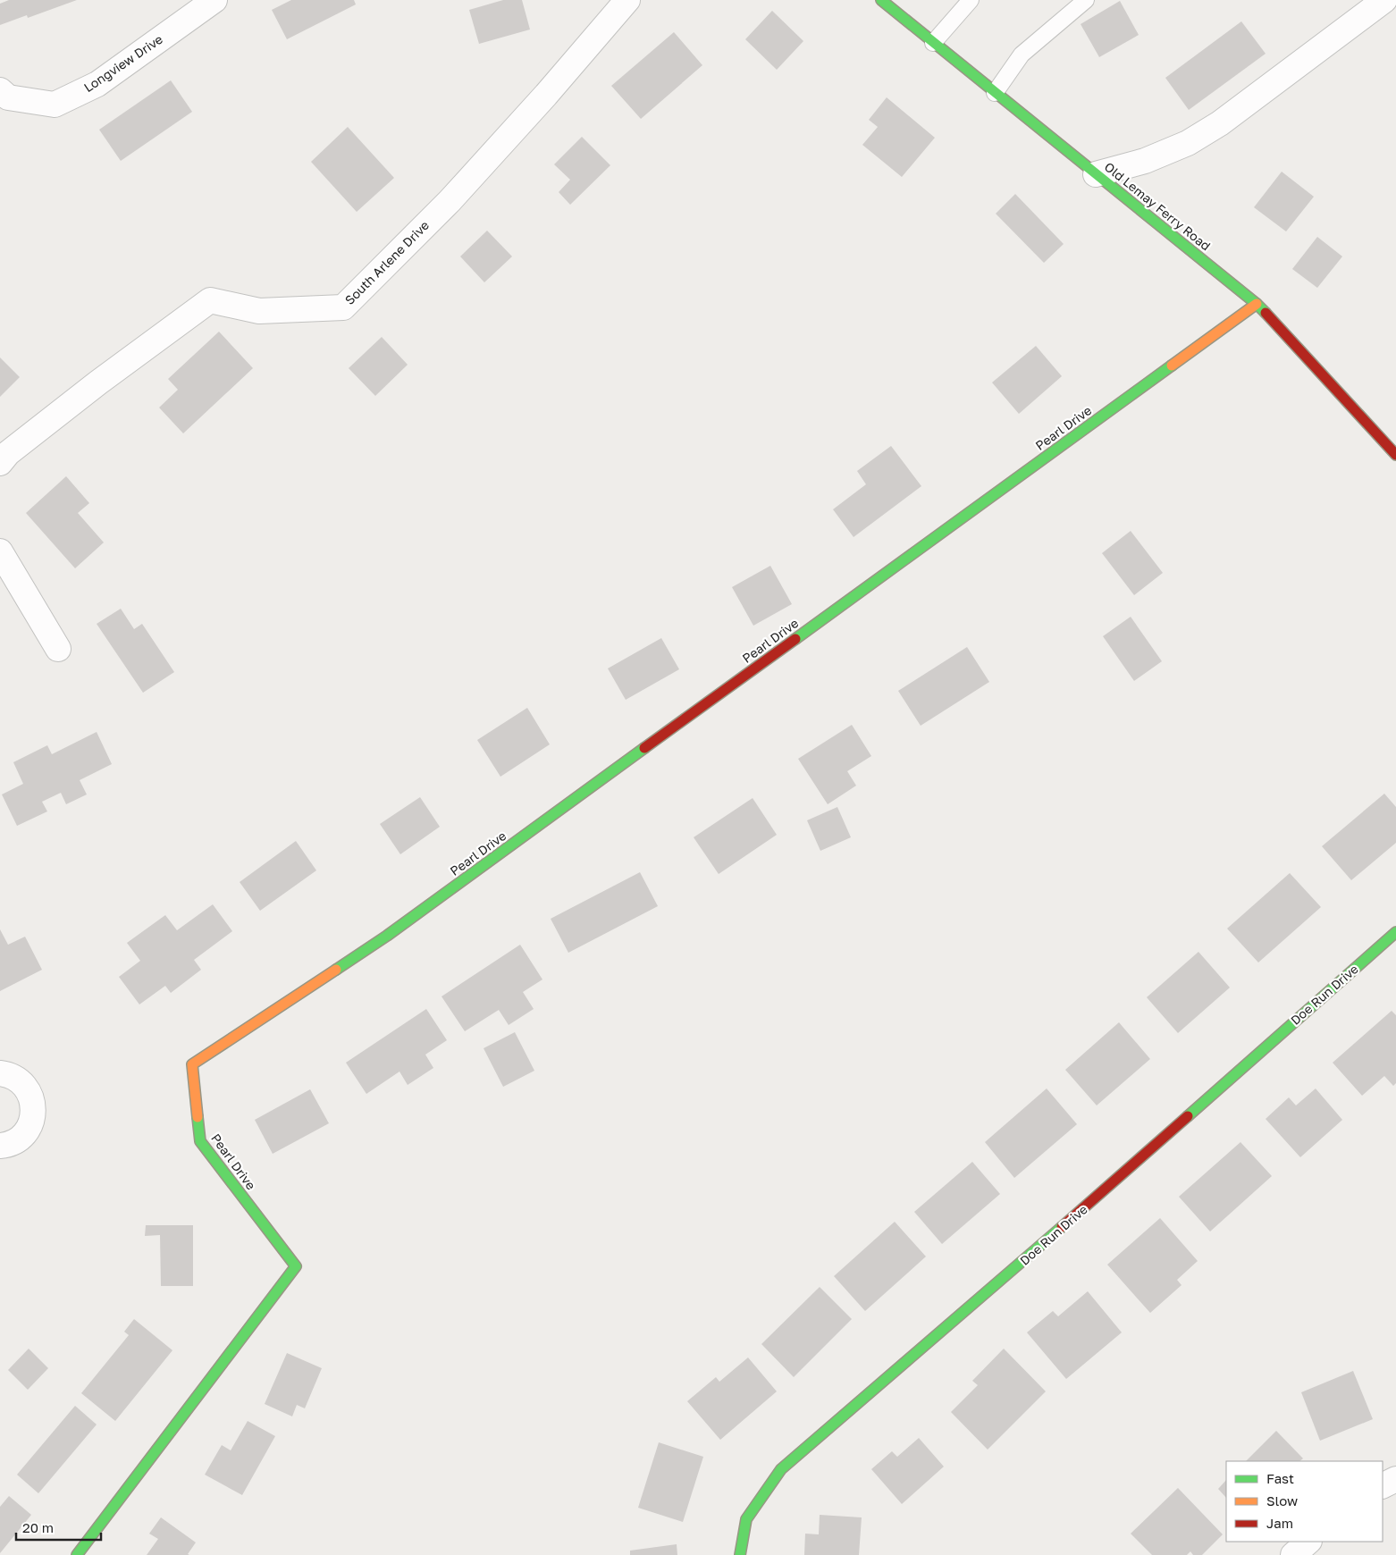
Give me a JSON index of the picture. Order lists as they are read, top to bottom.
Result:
{
  "streets": {
    "street": [
      "Longview Drive",
      "Old Lemay Ferry Road",
      "South Arlene Drive",
      "Pearl Drive",
      "Doe Run Drive"
    ]
  },
  "crossings": [
    ["Old Lemay Ferry Road", "Pearl Drive"]
  ],
  "legend": ["Fast", "Slow", "Jam"],
  "scale_bar": "20 m"
}
